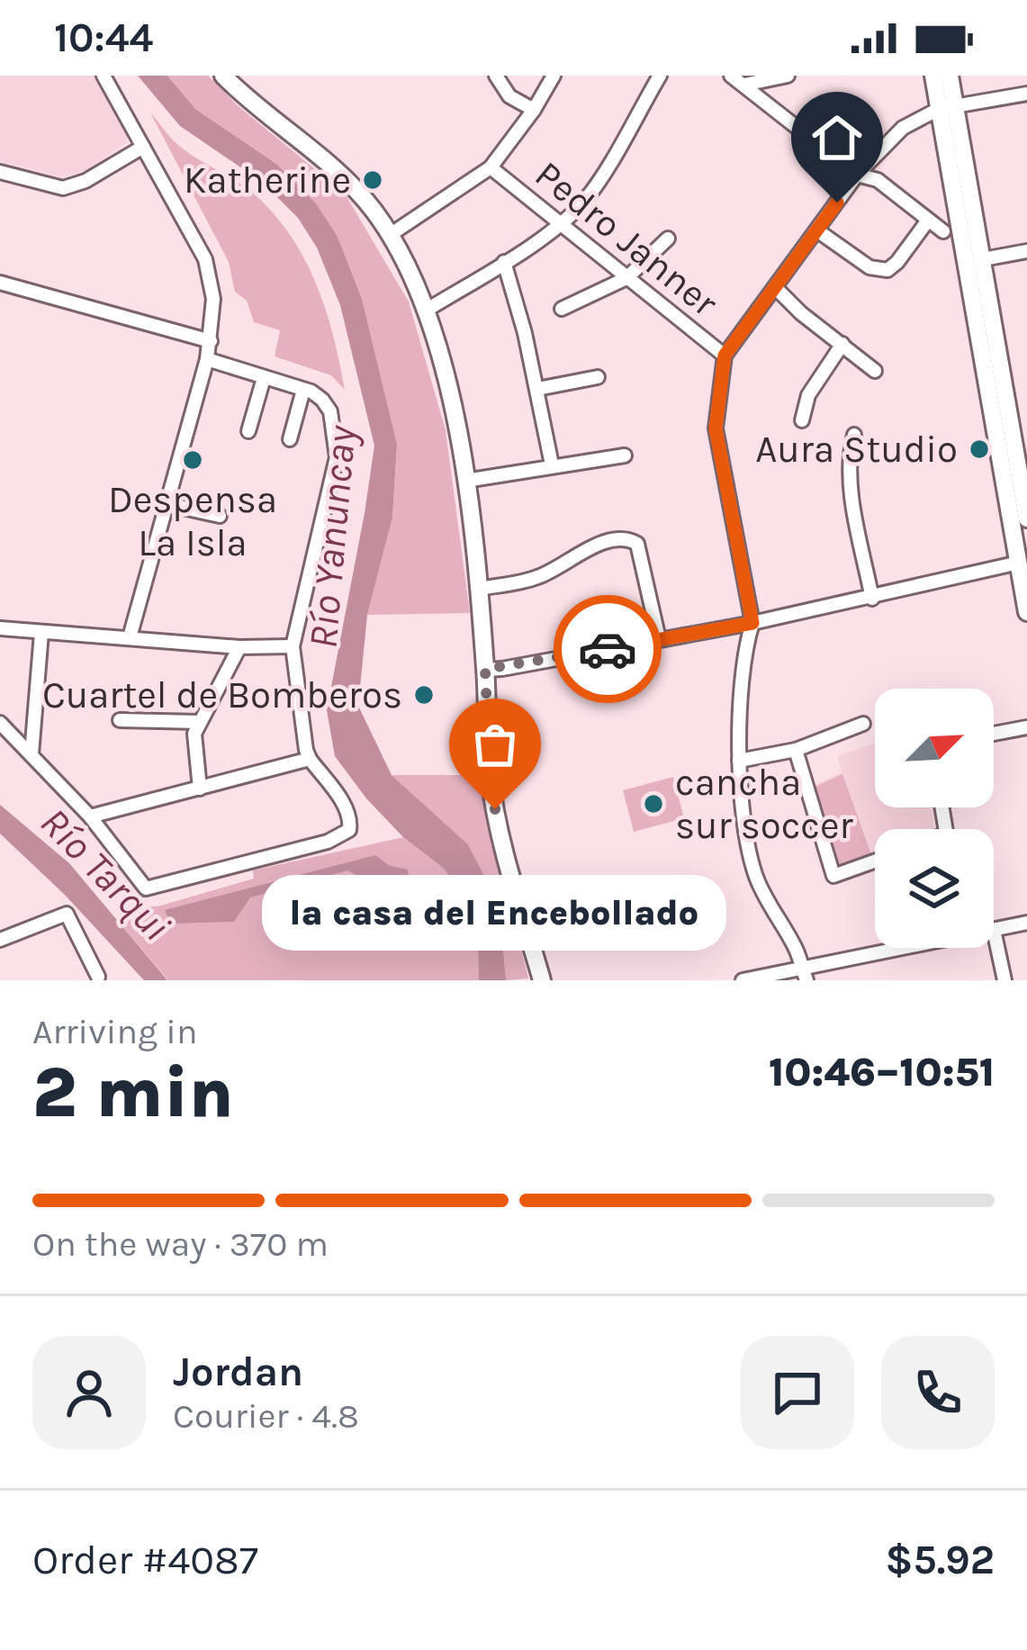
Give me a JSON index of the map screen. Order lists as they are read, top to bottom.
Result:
{
  "streets": {
    "street": ["Pedro Janner"]
  },
  "water": ["Río Yanuncay", "Río Tarqui"],
  "places": [
    "Katherine",
    "Aura Studio",
    "Despensa La Isla",
    "Cuartel de Bomberos",
    "cancha sur soccer",
    "la casa del Encebollado"
  ],
  "north": "top right",
  "page": {
    "status": "10:44",
    "bubble": "la casa del Encebollado",
    "heading": ["2 min", "Arriving in", "10:46–10:51"],
    "panel": [
      "Jordan",
      "Courier · 4.8",
      "Order #4087",
      "$5.92"
    ],
    "bar": "On the way · 370 m"
  }
}
